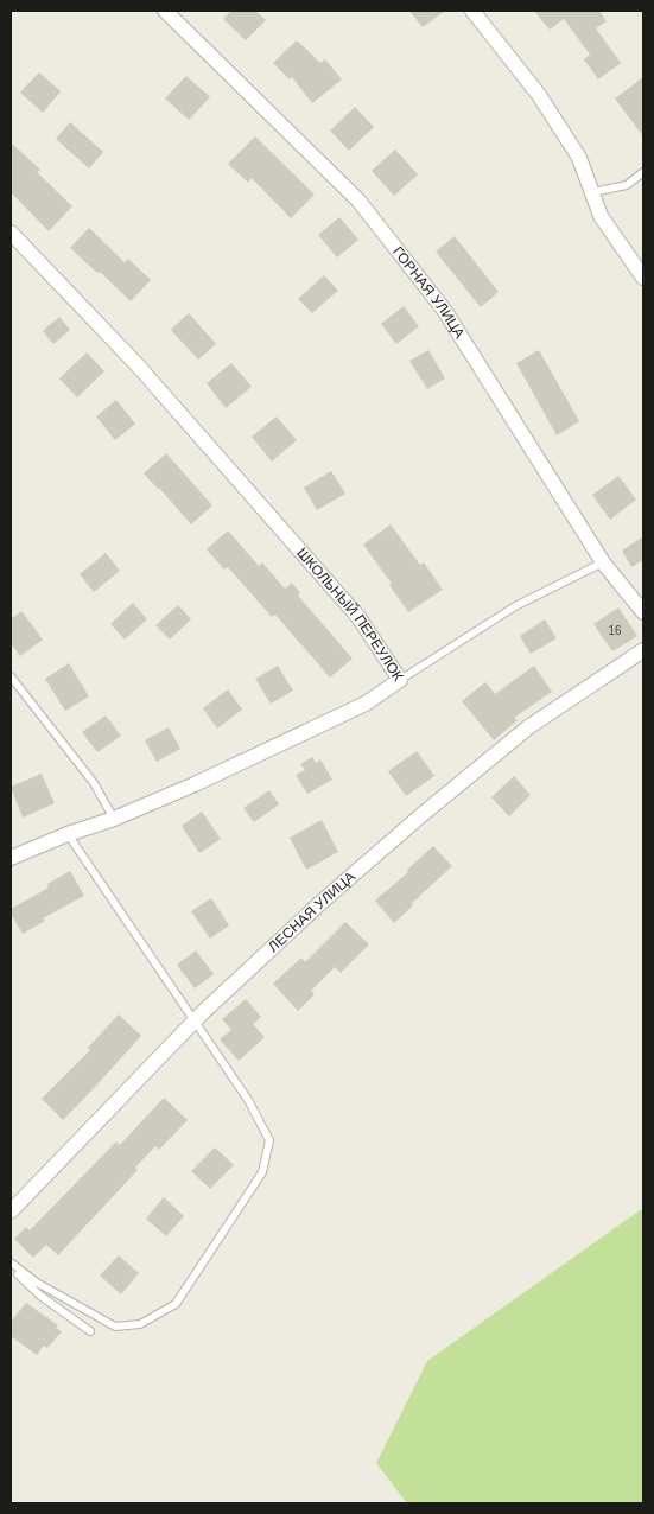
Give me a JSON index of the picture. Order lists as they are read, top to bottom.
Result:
{
  "streets": {
    "street": ["ГОРНАЯ УЛИЦА", "ШКОЛЬНЫЙ ПЕРЕУЛОК", "ЛЕСНАЯ УЛИЦА"]
  },
  "house_numbers": ["16"]
}
